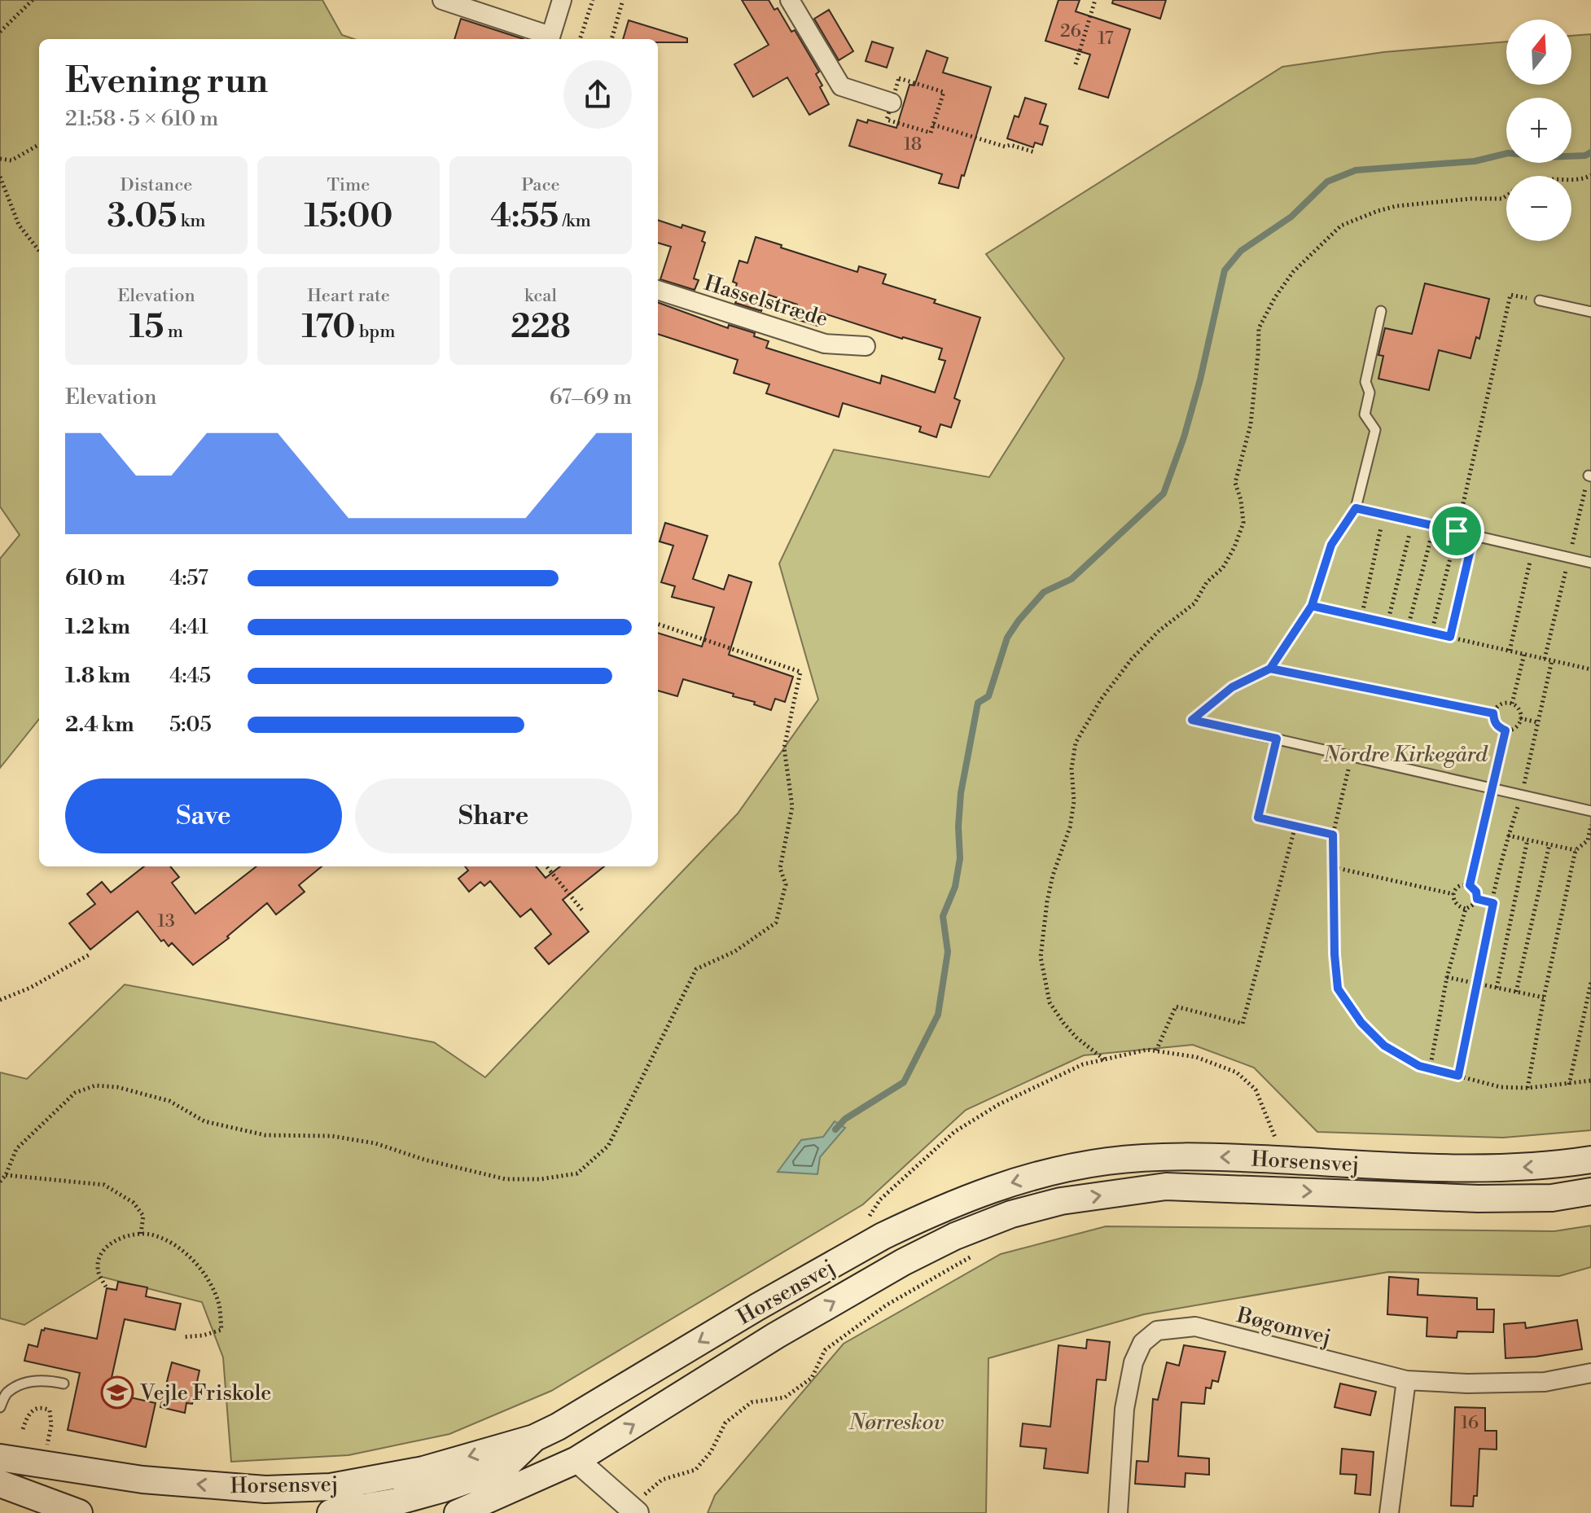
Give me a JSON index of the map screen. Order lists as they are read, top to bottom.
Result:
{
  "streets": {
    "main road": ["Horsensvej"],
    "street": ["Hasselstræde", "Bøgomvej"]
  },
  "parks": ["Nordre Kirkegård", "Nørreskov"],
  "places": {
    "school or university": ["Vejle Friskole"]
  },
  "house_numbers": [
    "26",
    "17",
    "18",
    "13",
    "16"
  ],
  "north": "top",
  "page": {
    "map_buttons": ["+", "−"],
    "heading": ["Evening run", "21:58 · 5 × 610 m"],
    "stats": [
      ["Distance", "3.05 km"],
      ["Time", "15:00"],
      ["Pace", "4:55 /km"],
      ["Elevation", "15 m"],
      ["Heart rate", "170 bpm"],
      ["kcal", "228"]
    ],
    "chart": ["Elevation", "67–69 m"],
    "list": [
      {
        "name": "610 m",
        "note": "4:57"
      },
      {
        "name": "1.2 km",
        "note": "4:41"
      },
      {
        "name": "1.8 km",
        "note": "4:45"
      },
      {
        "name": "2.4 km",
        "note": "5:05"
      }
    ],
    "buttons": ["Save", "Share"]
  }
}
